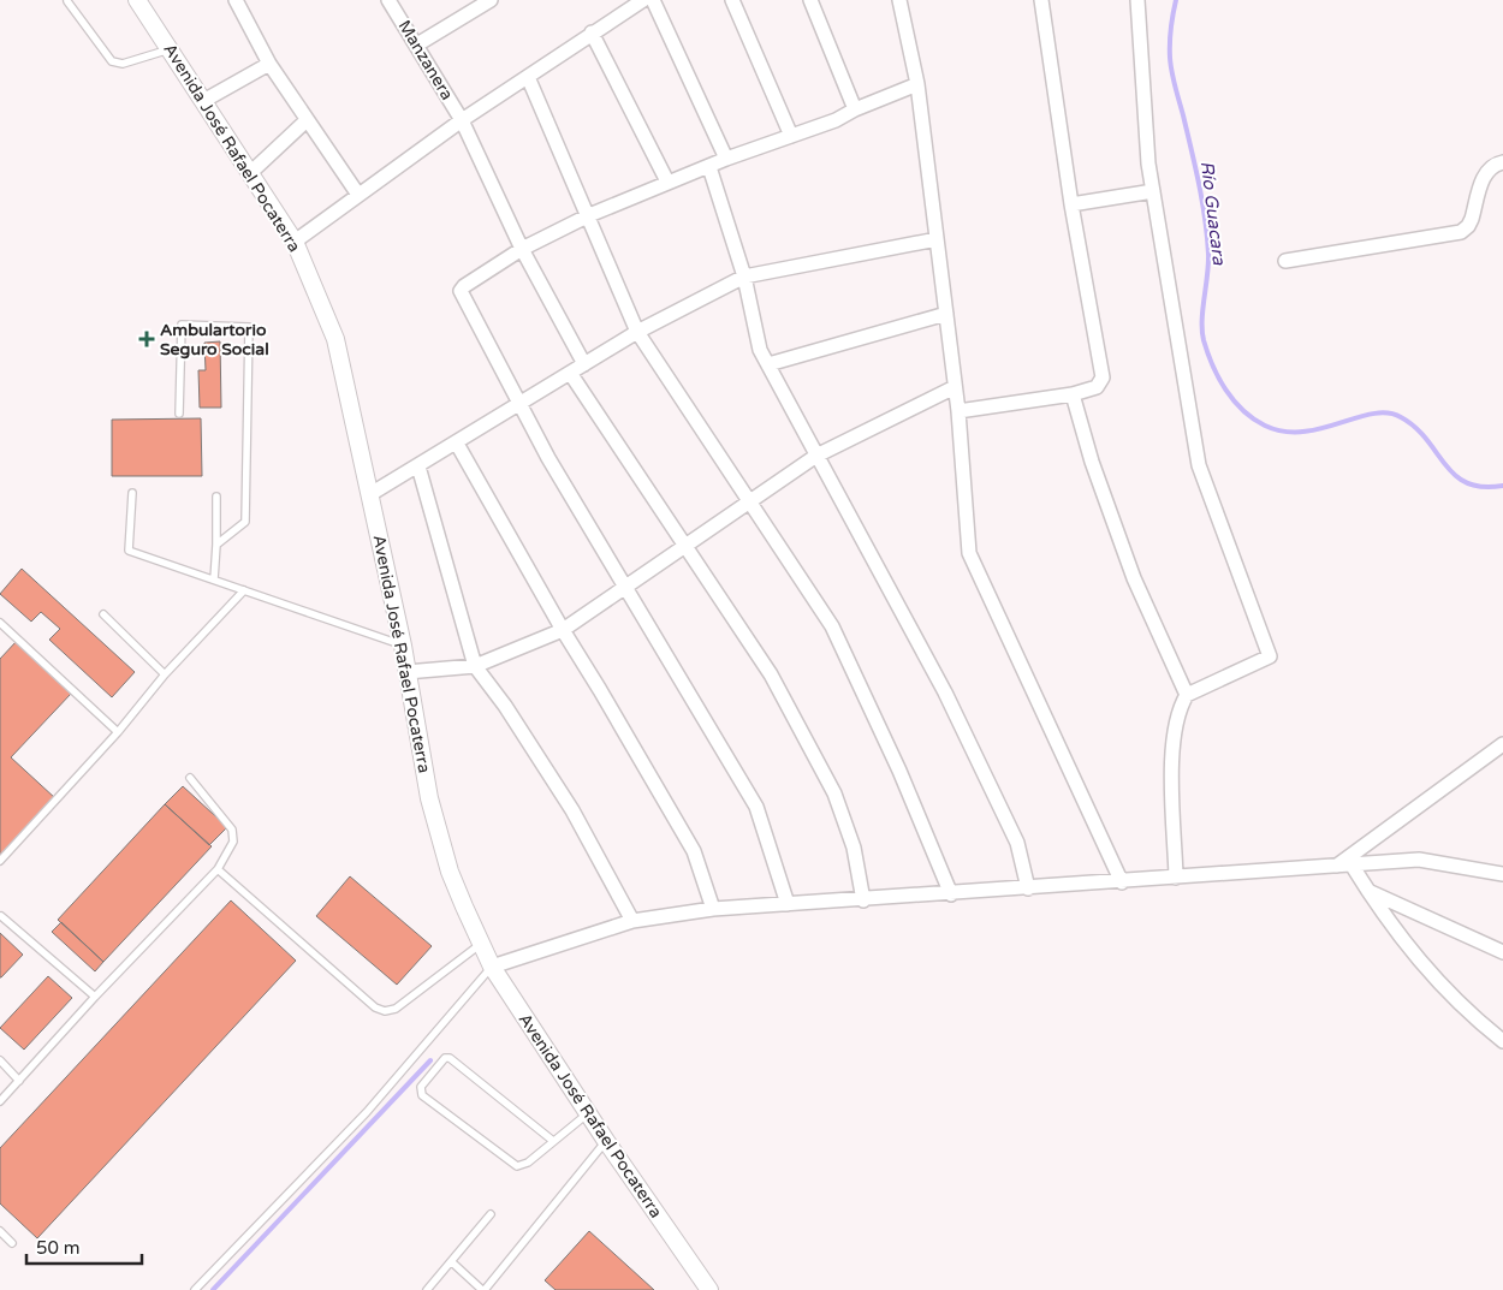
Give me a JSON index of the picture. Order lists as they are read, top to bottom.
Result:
{
  "streets": {
    "street": ["Manzanera", "Avenida José Rafael Pocaterra"]
  },
  "water": ["Río Guacara"],
  "places": {
    "health": ["Ambulartorio Seguro Social"]
  },
  "scale_bar": "50 m"
}
